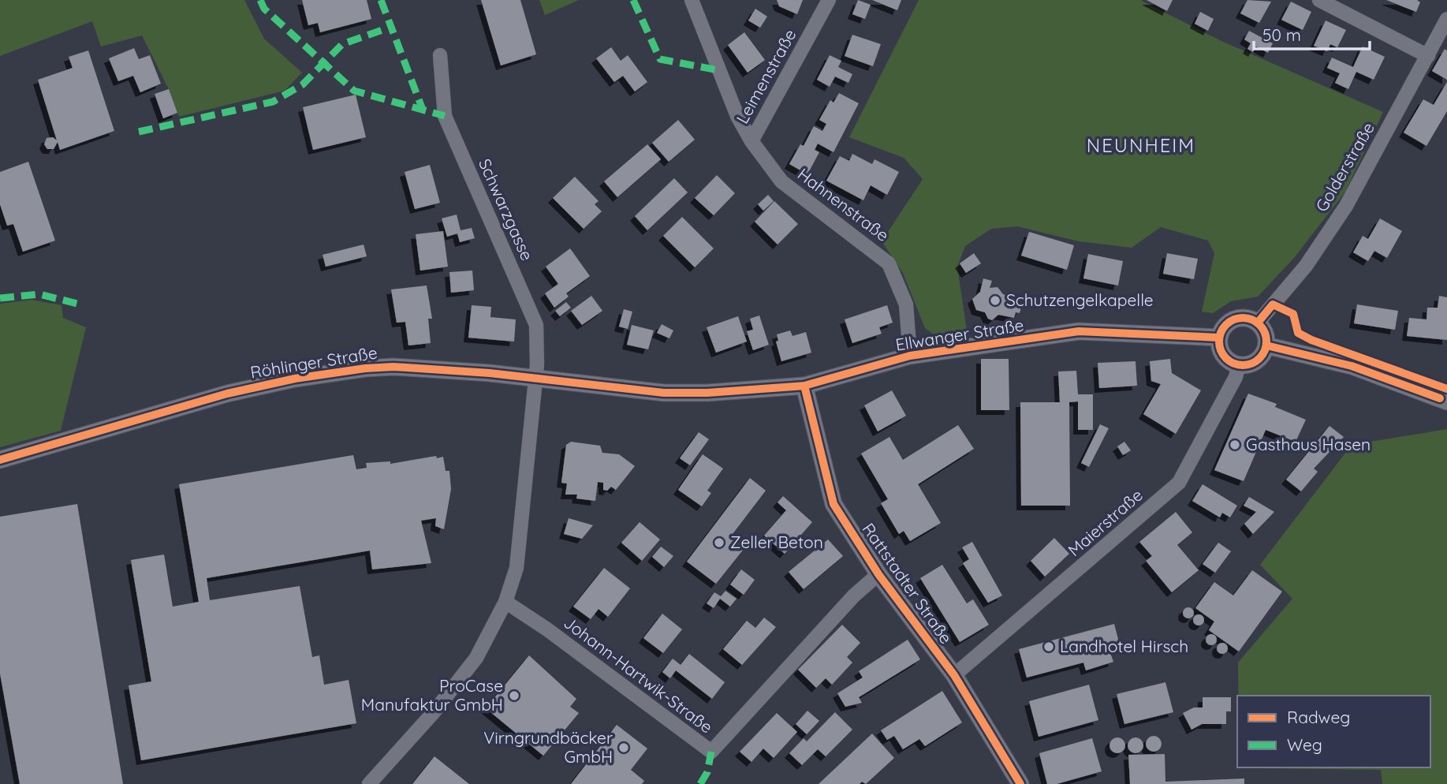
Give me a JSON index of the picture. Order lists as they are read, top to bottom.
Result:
{
  "streets": {
    "street": [
      "Leimenstraße",
      "Golderstraße",
      "Hahnenstraße",
      "Schwarzgasse",
      "Ellwanger Straße",
      "Röhlinger Straße",
      "Maierstraße",
      "Rattstadter Straße",
      "Johann-Hartwik-Straße"
    ]
  },
  "crossings": [
    ["Leimenstraße", "Hahnenstraße"],
    ["Golderstraße", "Ellwanger Straße"],
    ["Golderstraße", "Maierstraße"],
    ["Hahnenstraße", "Ellwanger Straße"],
    ["Schwarzgasse", "Röhlinger Straße"],
    ["Schwarzgasse", "Johann-Hartwik-Straße"],
    ["Ellwanger Straße", "Röhlinger Straße"],
    ["Ellwanger Straße", "Maierstraße"],
    ["Ellwanger Straße", "Rattstadter Straße"],
    ["Maierstraße", "Rattstadter Straße"],
    ["Rattstadter Straße", "Johann-Hartwik-Straße"]
  ],
  "districts": ["NEUNHEIM"],
  "places": [
    "Schutzengelkapelle",
    "Gasthaus Hasen",
    "Zeller Beton",
    "Landhotel Hirsch",
    "ProCase Manufaktur GmbH",
    "Virngrundbäcker GmbH"
  ],
  "legend": ["Radweg", "Weg"],
  "scale_bar": "50 m"
}
